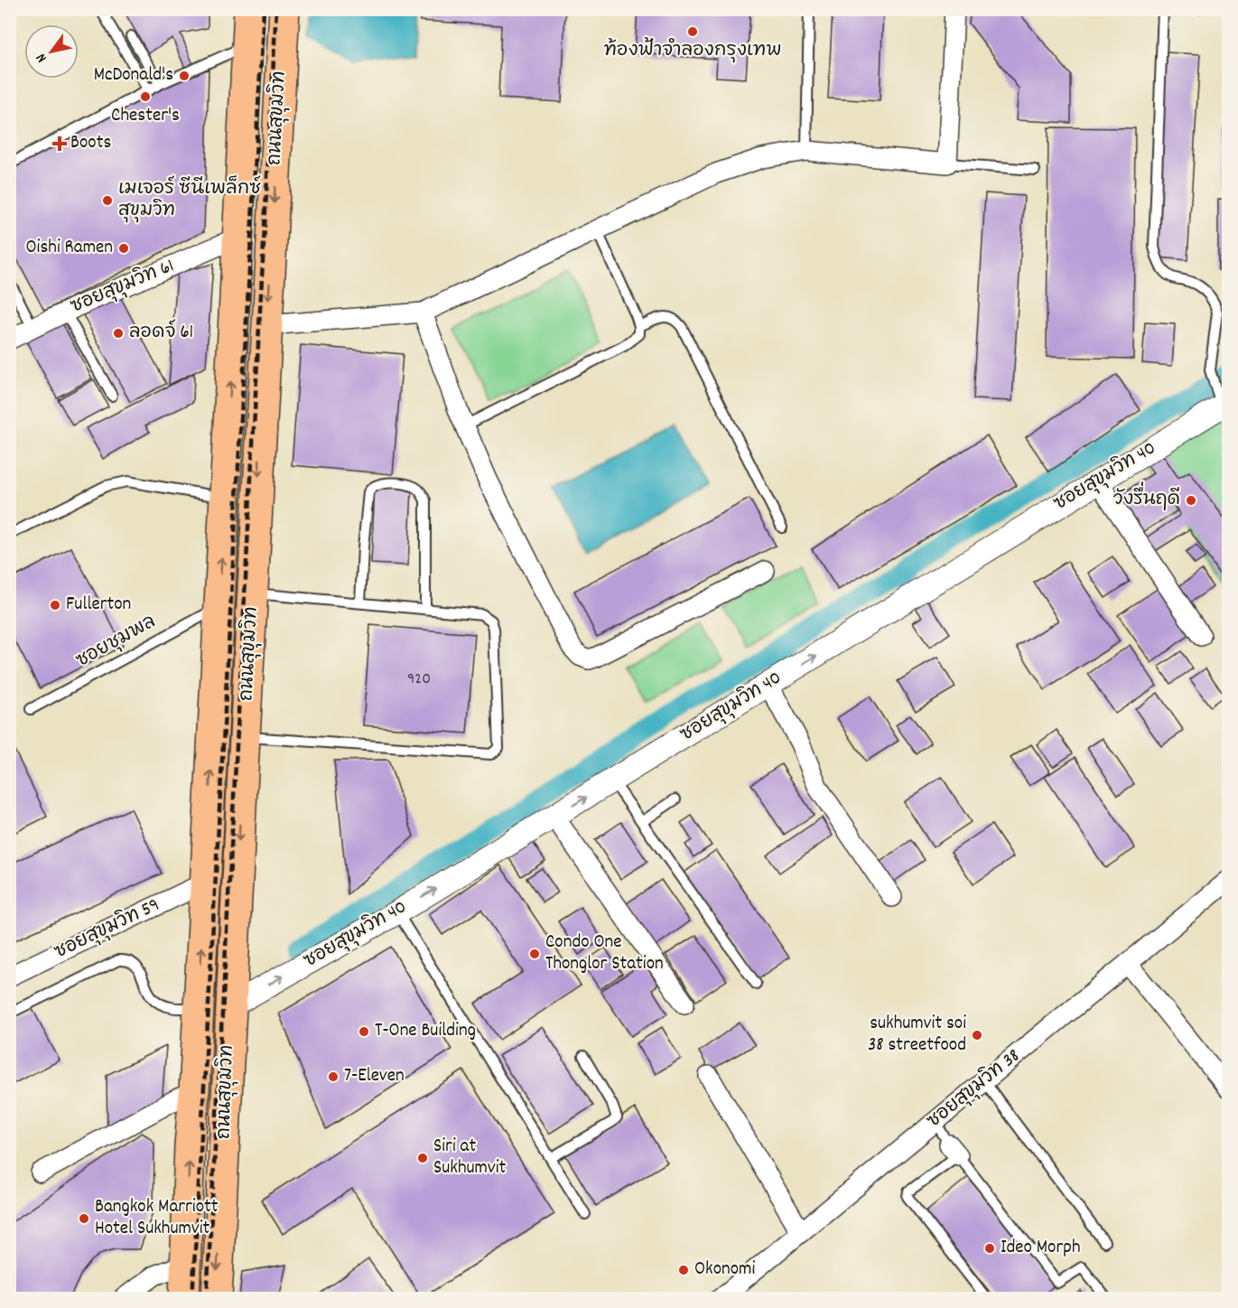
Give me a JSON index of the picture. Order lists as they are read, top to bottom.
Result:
{
  "streets": {
    "main road": ["ถนนสุขุมวิท"],
    "street": [
      "ซอยสุขุมวิท 61",
      "ซอยสุขุมวิท 40",
      "ซอยสุขุมวิท 59",
      "ซอยสุขุมวิท 38"
    ],
    "lane": ["ซอยชุมพล"]
  },
  "crossings": [
    ["ถนนสุขุมวิท", "ซอยสุขุมวิท 61"],
    ["ถนนสุขุมวิท", "ซอยสุขุมวิท 40"],
    ["ถนนสุขุมวิท", "ซอยชุมพล"],
    ["ถนนสุขุมวิท", "ซอยสุขุมวิท 59"]
  ],
  "one_way": ["ซอยสุขุมวิท 40"],
  "places": {
    "other": [
      "ท้องฟ้าจำลองกรุงเทพ",
      "McDonald's",
      "Chester's",
      "เมเจอร์ ซีนีเพล็กซ์ สุขุมวิท",
      "Oishi Ramen",
      "ลอดจ์ 61",
      "วังรื่นฤดี",
      "Fullerton",
      "Condo One Thonglor Station",
      "T-One Building",
      "sukhumvit soi 38 streetfood",
      "7-Eleven",
      "Siri at Sukhumvit",
      "Bangkok Marriott Hotel Sukhumvit",
      "Ideo Morph",
      "Okonomi"
    ],
    "health": ["Boots"]
  },
  "house_numbers": ["920"],
  "north": "bottom left"
}
